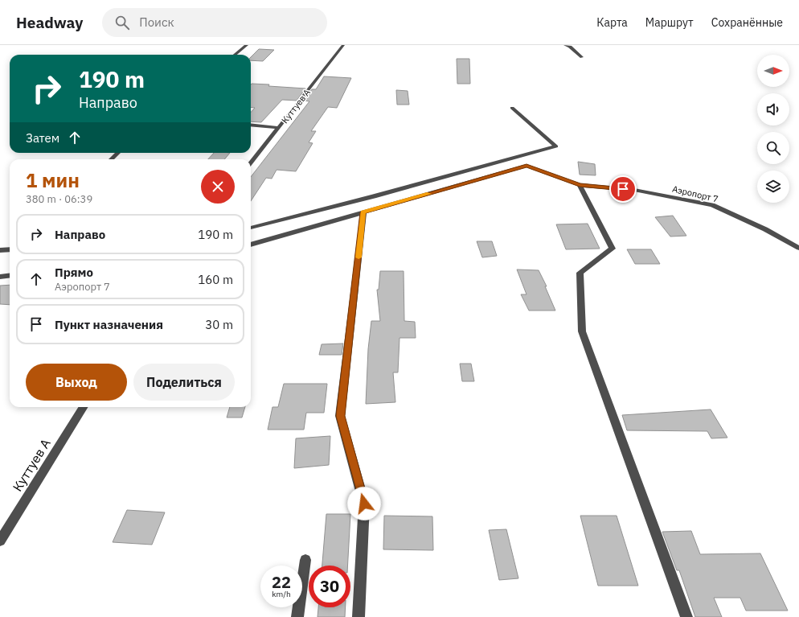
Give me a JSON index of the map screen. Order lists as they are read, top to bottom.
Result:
{
  "streets": {
    "street": ["Куттуев А", "Аэропорт 7"]
  },
  "north": "right",
  "page": {
    "header": "Headway",
    "search": "Поиск",
    "nav": ["Карта", "Маршрут", "Сохранённые"],
    "turn": ["190 m", "Направо"],
    "then": "Затем",
    "heading": ["1 мин", "380 m · 06:39"],
    "list": [
      {
        "name": "Направо",
        "value": "190 m"
      },
      {
        "name": "Прямо",
        "note": "Аэропорт 7",
        "value": "160 m"
      },
      {
        "name": "Пункт назначения",
        "value": "30 m"
      }
    ],
    "buttons": ["Выход", "Поделиться"],
    "speed": "22 km/h",
    "limit": "30"
  }
}
